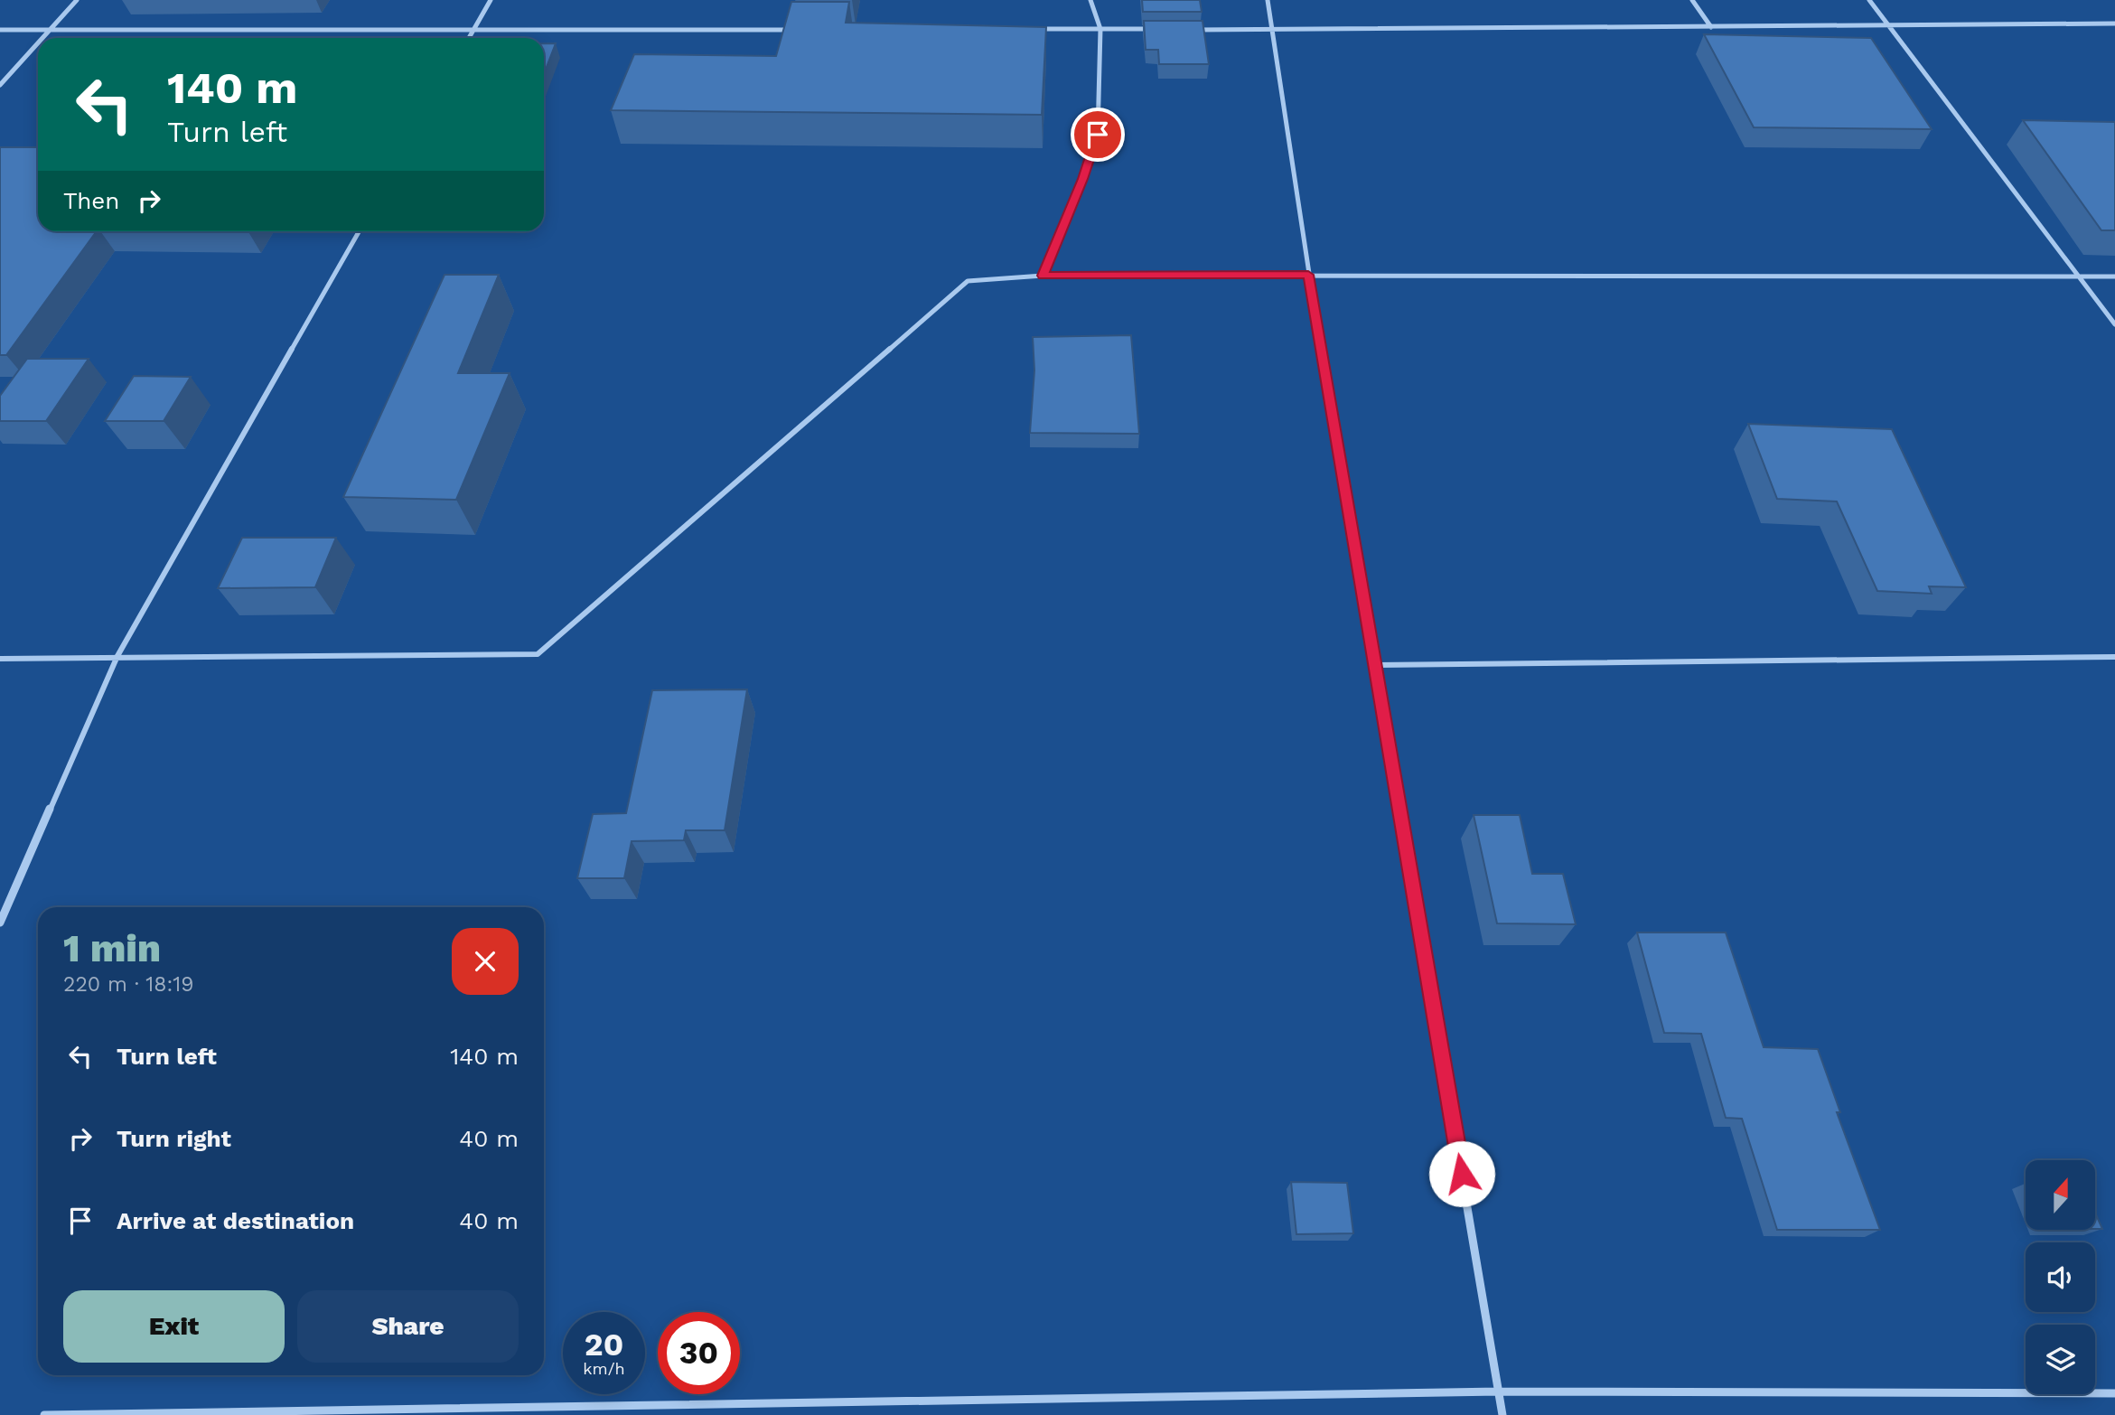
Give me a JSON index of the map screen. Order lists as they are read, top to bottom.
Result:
{
  "north": "top",
  "page": {
    "turn": ["140 m", "Turn left"],
    "then": "Then",
    "heading": ["1 min", "220 m · 18:19"],
    "list": [
      {
        "name": "Turn left",
        "value": "140 m"
      },
      {
        "name": "Turn right",
        "value": "40 m"
      },
      {
        "name": "Arrive at destination",
        "value": "40 m"
      }
    ],
    "buttons": ["Exit", "Share"],
    "speed": "20 km/h",
    "limit": "30"
  }
}
